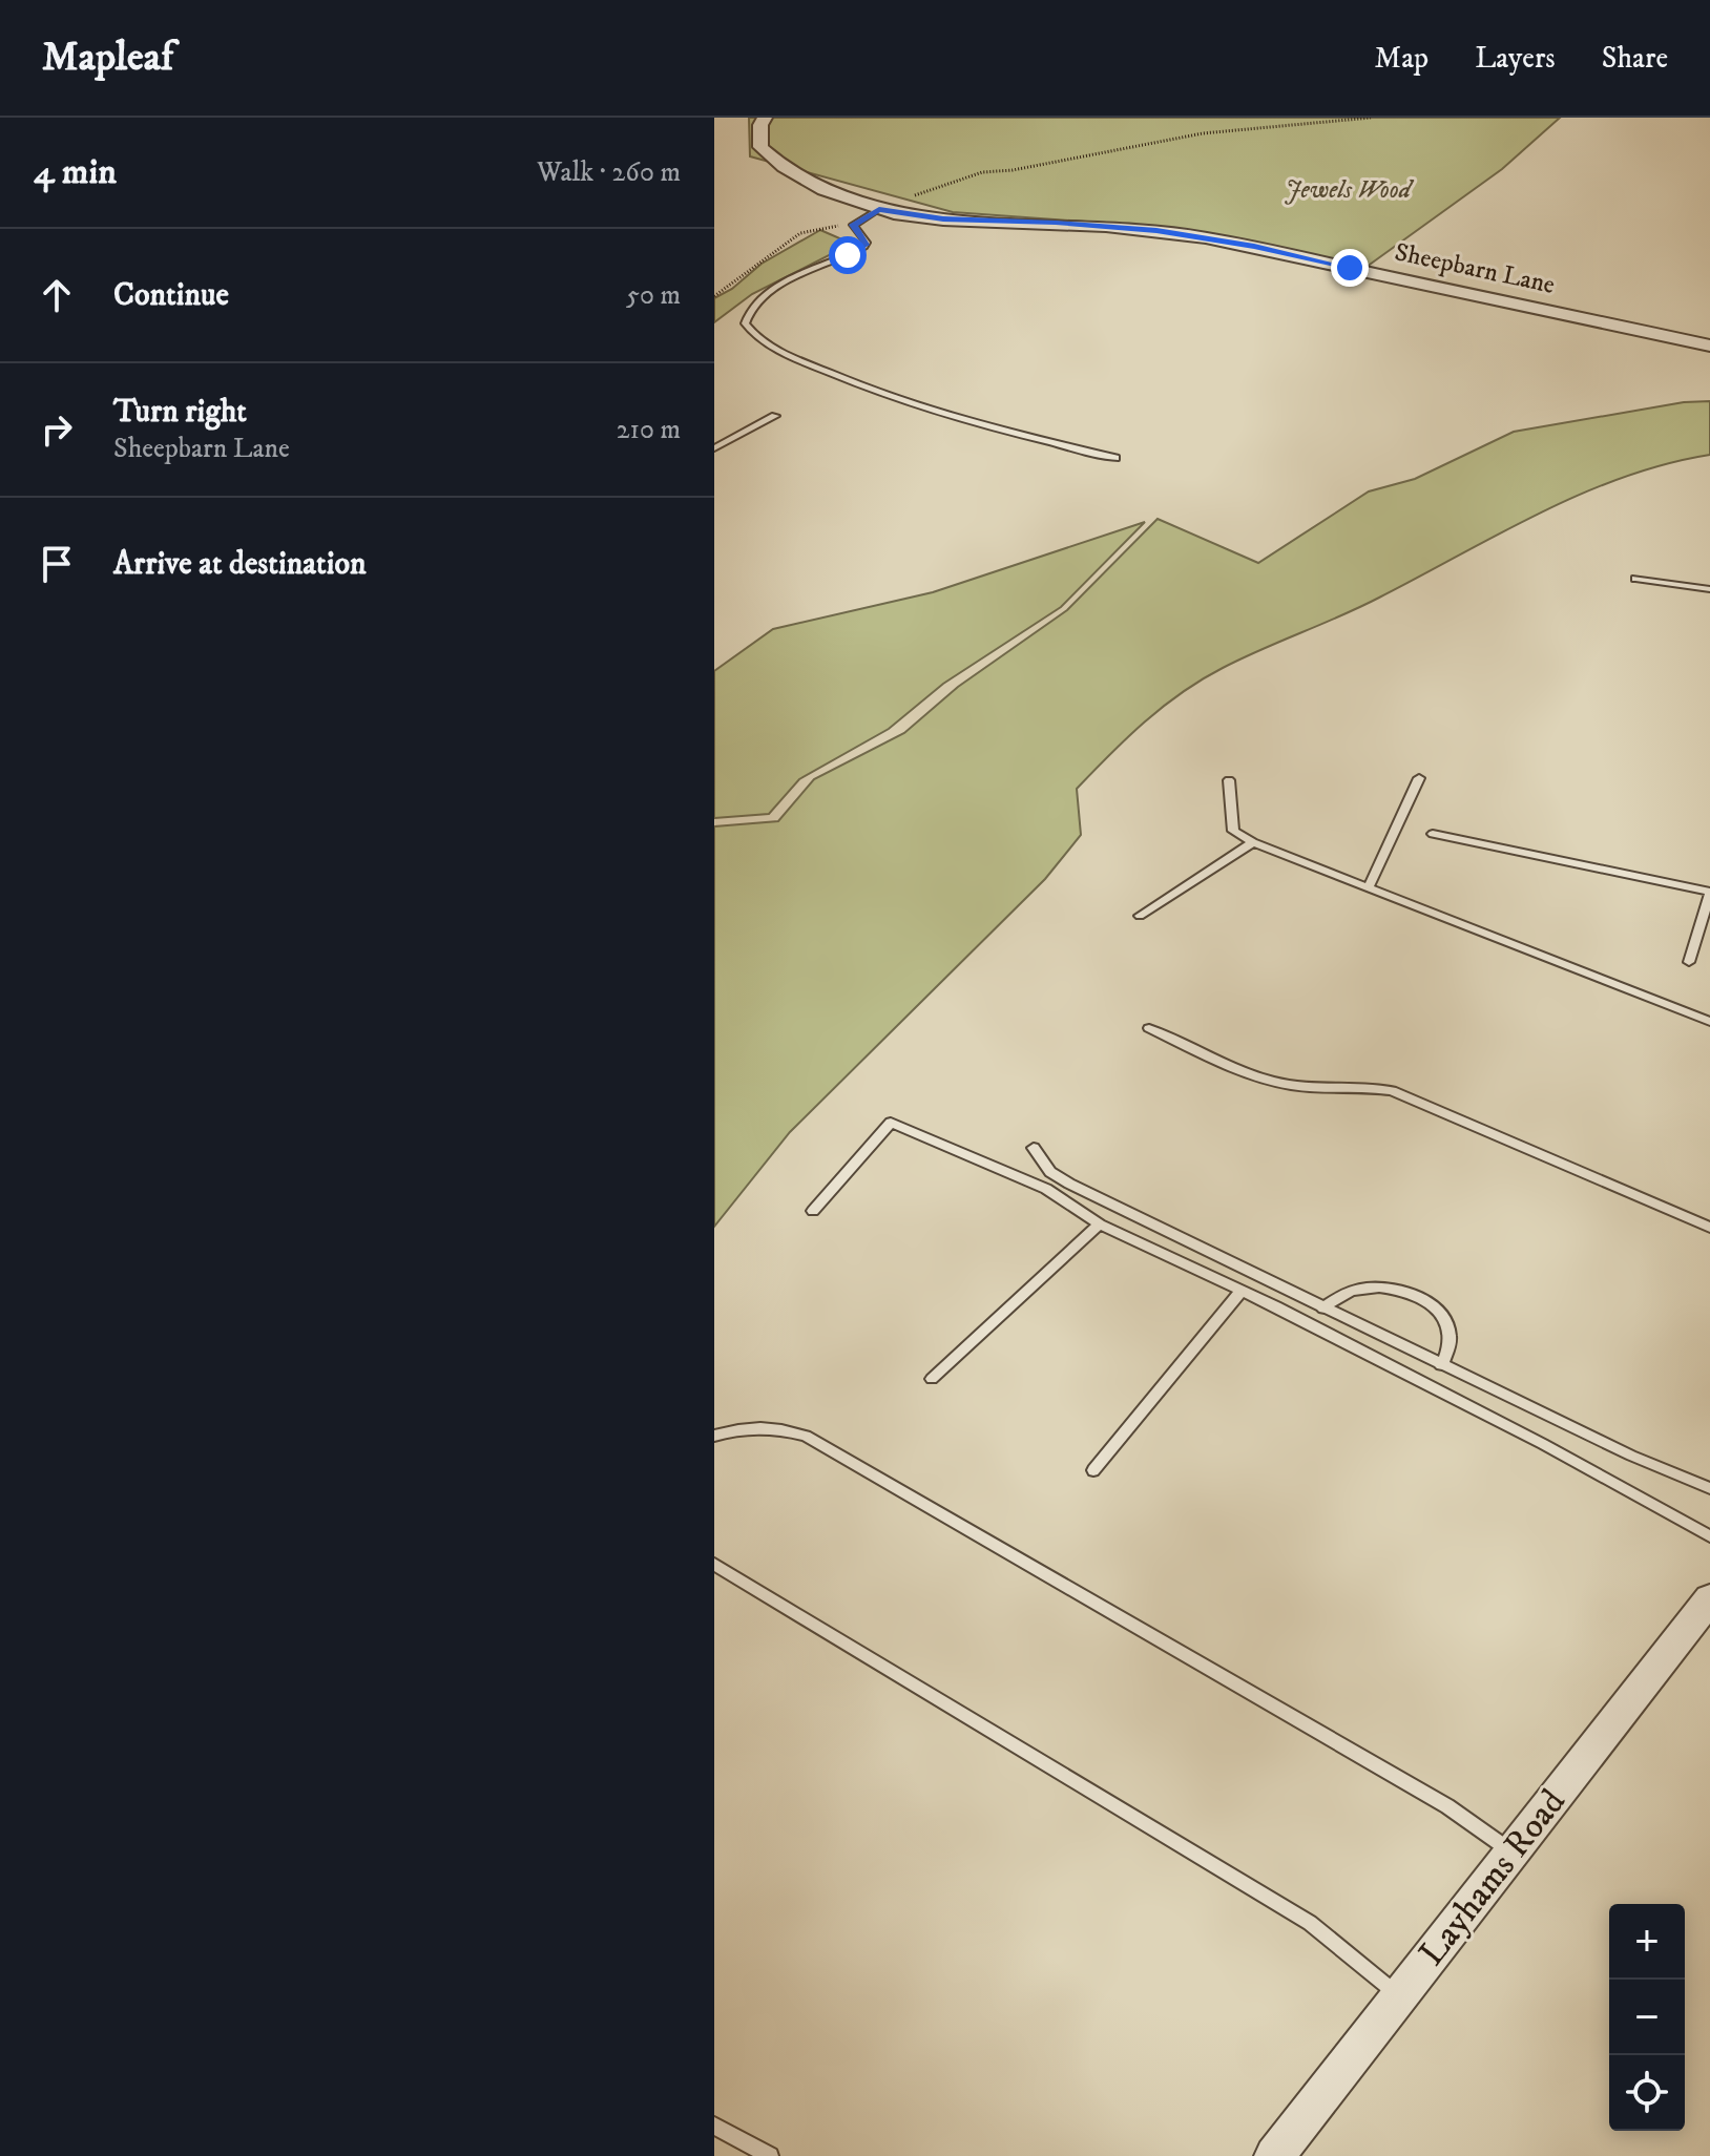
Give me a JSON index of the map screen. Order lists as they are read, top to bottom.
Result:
{
  "streets": {
    "street": ["Sheepbarn Lane", "Layhams Road"]
  },
  "parks": ["Jewels Wood"],
  "page": {
    "header": "Mapleaf",
    "nav": ["Map", "Layers", "Share"],
    "heading": ["4 min", "Walk · 260 m"],
    "list": [
      ["Continue", "50 m"],
      ["Turn right", "Sheepbarn Lane", "210 m"],
      "Arrive at destination"
    ],
    "map_buttons": ["+", "−"]
  }
}
